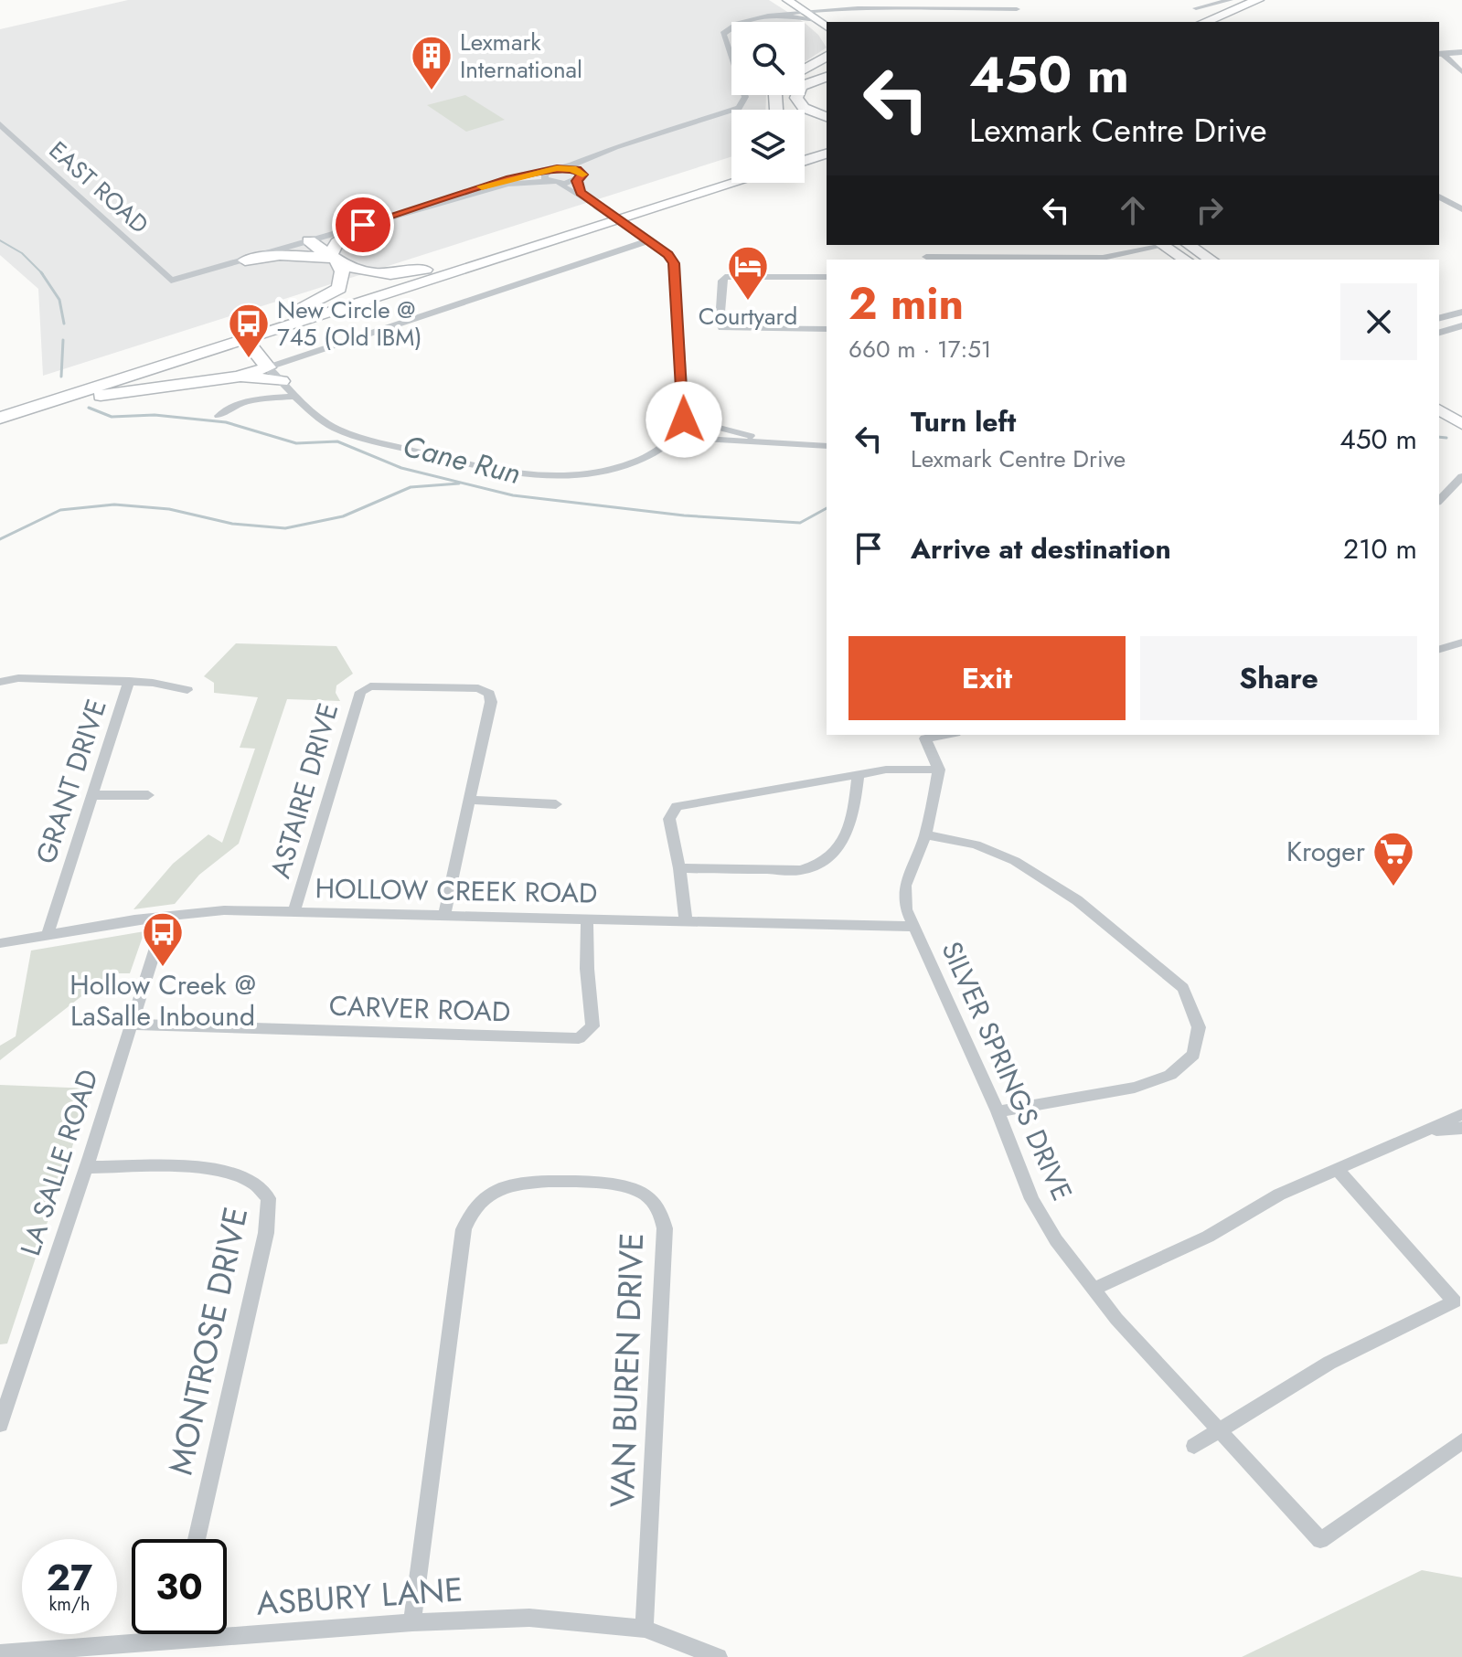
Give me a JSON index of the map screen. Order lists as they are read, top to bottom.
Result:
{
  "streets": {
    "street": [
      "EAST ROAD",
      "GRANT DRIVE",
      "ASTAIRE DRIVE",
      "HOLLOW CREEK ROAD",
      "CARVER ROAD",
      "SILVER SPRINGS DRIVE",
      "LA SALLE ROAD",
      "MONTROSE DRIVE",
      "VAN BUREN DRIVE",
      "ASBURY LANE"
    ]
  },
  "crossings": [
    ["GRANT DRIVE", "HOLLOW CREEK ROAD"],
    ["ASTAIRE DRIVE", "HOLLOW CREEK ROAD"],
    ["HOLLOW CREEK ROAD", "CARVER ROAD"],
    ["HOLLOW CREEK ROAD", "SILVER SPRINGS DRIVE"],
    ["HOLLOW CREEK ROAD", "LA SALLE ROAD"],
    ["CARVER ROAD", "LA SALLE ROAD"],
    ["LA SALLE ROAD", "MONTROSE DRIVE"],
    ["VAN BUREN DRIVE", "ASBURY LANE"]
  ],
  "water": ["Cane Run"],
  "places": {
    "building": ["Lexmark International"],
    "hotel": ["Courtyard"],
    "bus stop": ["New Circle @ 745 (Old IBM)", "Hollow Creek @ LaSalle Inbound"],
    "supermarket": ["Kroger"]
  },
  "page": {
    "turn": ["450 m", "Lexmark Centre Drive"],
    "heading": ["2 min", "660 m · 17:51"],
    "list": [
      {
        "name": "Turn left",
        "note": "Lexmark Centre Drive",
        "value": "450 m"
      },
      {
        "name": "Arrive at destination",
        "value": "210 m"
      }
    ],
    "buttons": ["Exit", "Share"],
    "speed": "27 km/h",
    "limit": "30"
  }
}
